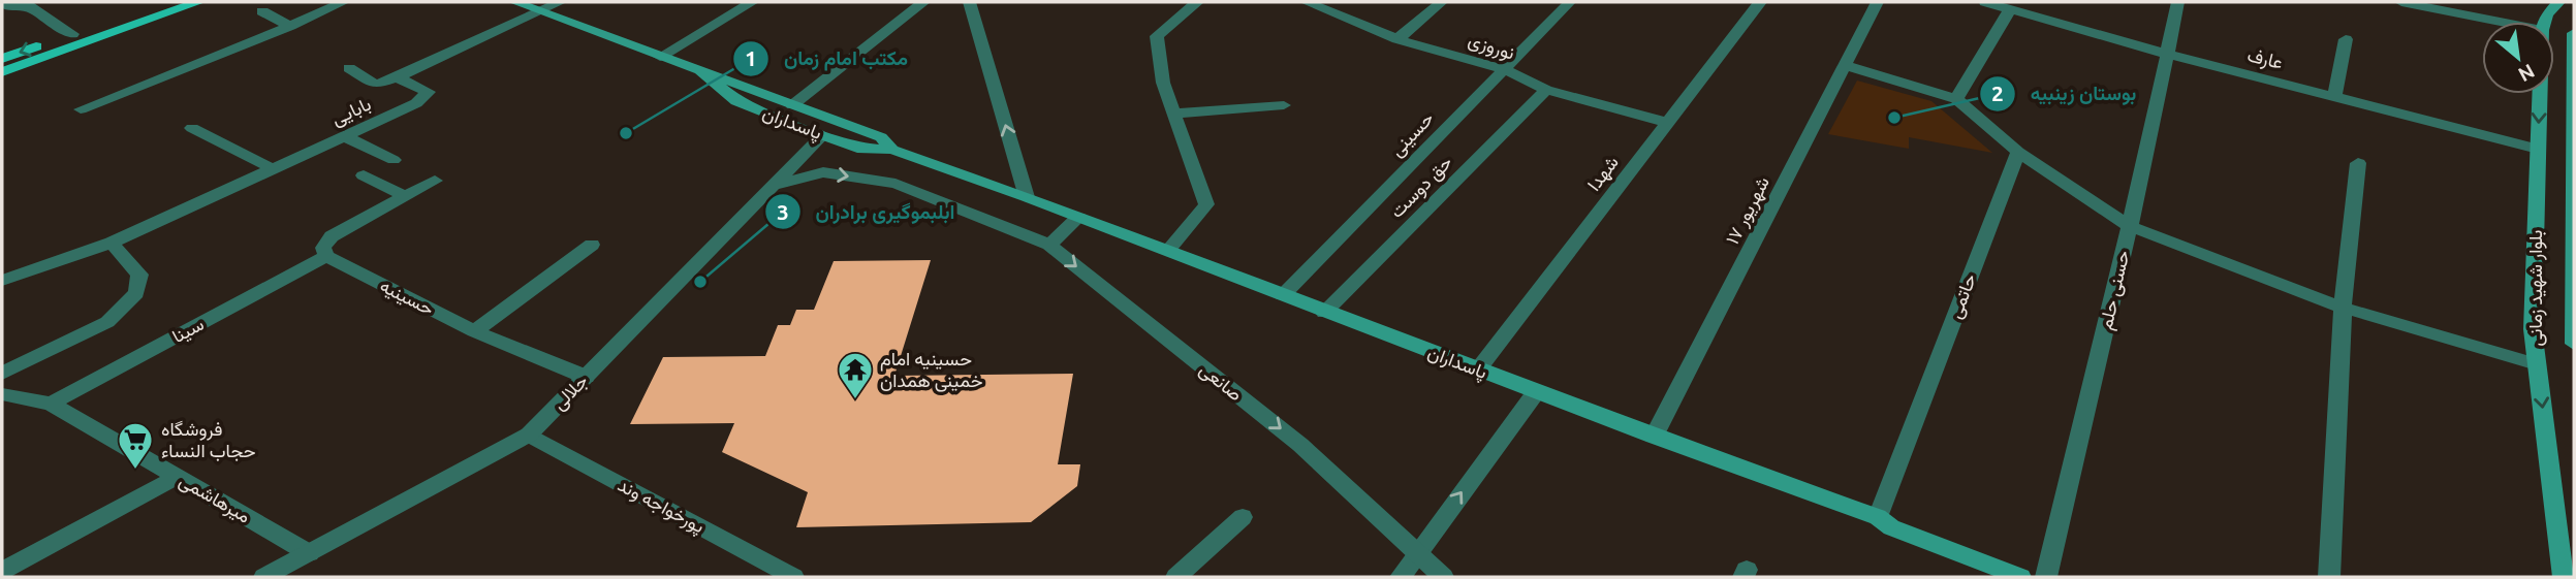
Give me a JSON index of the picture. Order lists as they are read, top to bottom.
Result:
{
  "streets": {
    "main road": ["پاسداران", "بلوار شهید زمانی"],
    "street": [
      "نوروزی",
      "عارف",
      "بابایی",
      "حسینی",
      "شهدا",
      "حق دوست",
      "۱۷ شهریور",
      "حسنی حلم",
      "حاتمی",
      "حسینیه",
      "سینا",
      "صانعی",
      "جلالی",
      "میرهاشمی",
      "پورخواجه وند"
    ]
  },
  "crossings": [
    ["نوروزی", "حسینی"],
    ["نوروزی", "شهدا"],
    ["نوروزی", "حق دوست"],
    ["عارف", "بلوار شهید زمانی"],
    ["عارف", "حسنی حلم"],
    ["پاسداران", "حسینی"],
    ["پاسداران", "شهدا"],
    ["پاسداران", "حق دوست"],
    ["پاسداران", "۱۷ شهریور"],
    ["پاسداران", "حاتمی"],
    ["پاسداران", "جلالی"],
    ["حسینیه", "سینا"],
    ["حسینیه", "جلالی"],
    ["سینا", "میرهاشمی"],
    ["صانعی", "جلالی"],
    ["جلالی", "میرهاشمی"],
    ["جلالی", "پورخواجه وند"]
  ],
  "one_way": ["صانعی"],
  "places": {
    "other": ["بوستان زینبیه", "مکتب امام زمان", "ابلبموگیری برادران"],
    "temple": ["حسینیه امام خمینی همدان"],
    "supermarket": ["فروشگاه حجاب النساء"]
  },
  "north": "bottom right"
}
